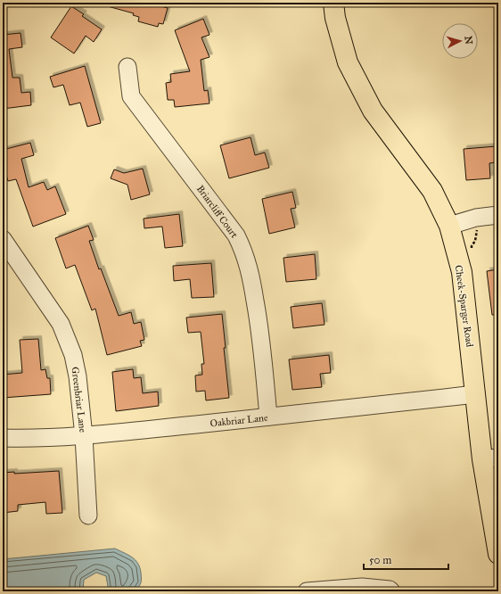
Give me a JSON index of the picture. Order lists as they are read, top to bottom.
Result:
{
  "streets": {
    "main road": ["Cheek-Sparger Road"],
    "street": ["Briarcliff Court", "Greenbriar Lane", "Oakbriar Lane"]
  },
  "crossings": [
    ["Briarcliff Court", "Oakbriar Lane"],
    ["Cheek-Sparger Road", "Oakbriar Lane"],
    ["Greenbriar Lane", "Oakbriar Lane"]
  ],
  "scale_bar": "50 m",
  "north": "right"
}
